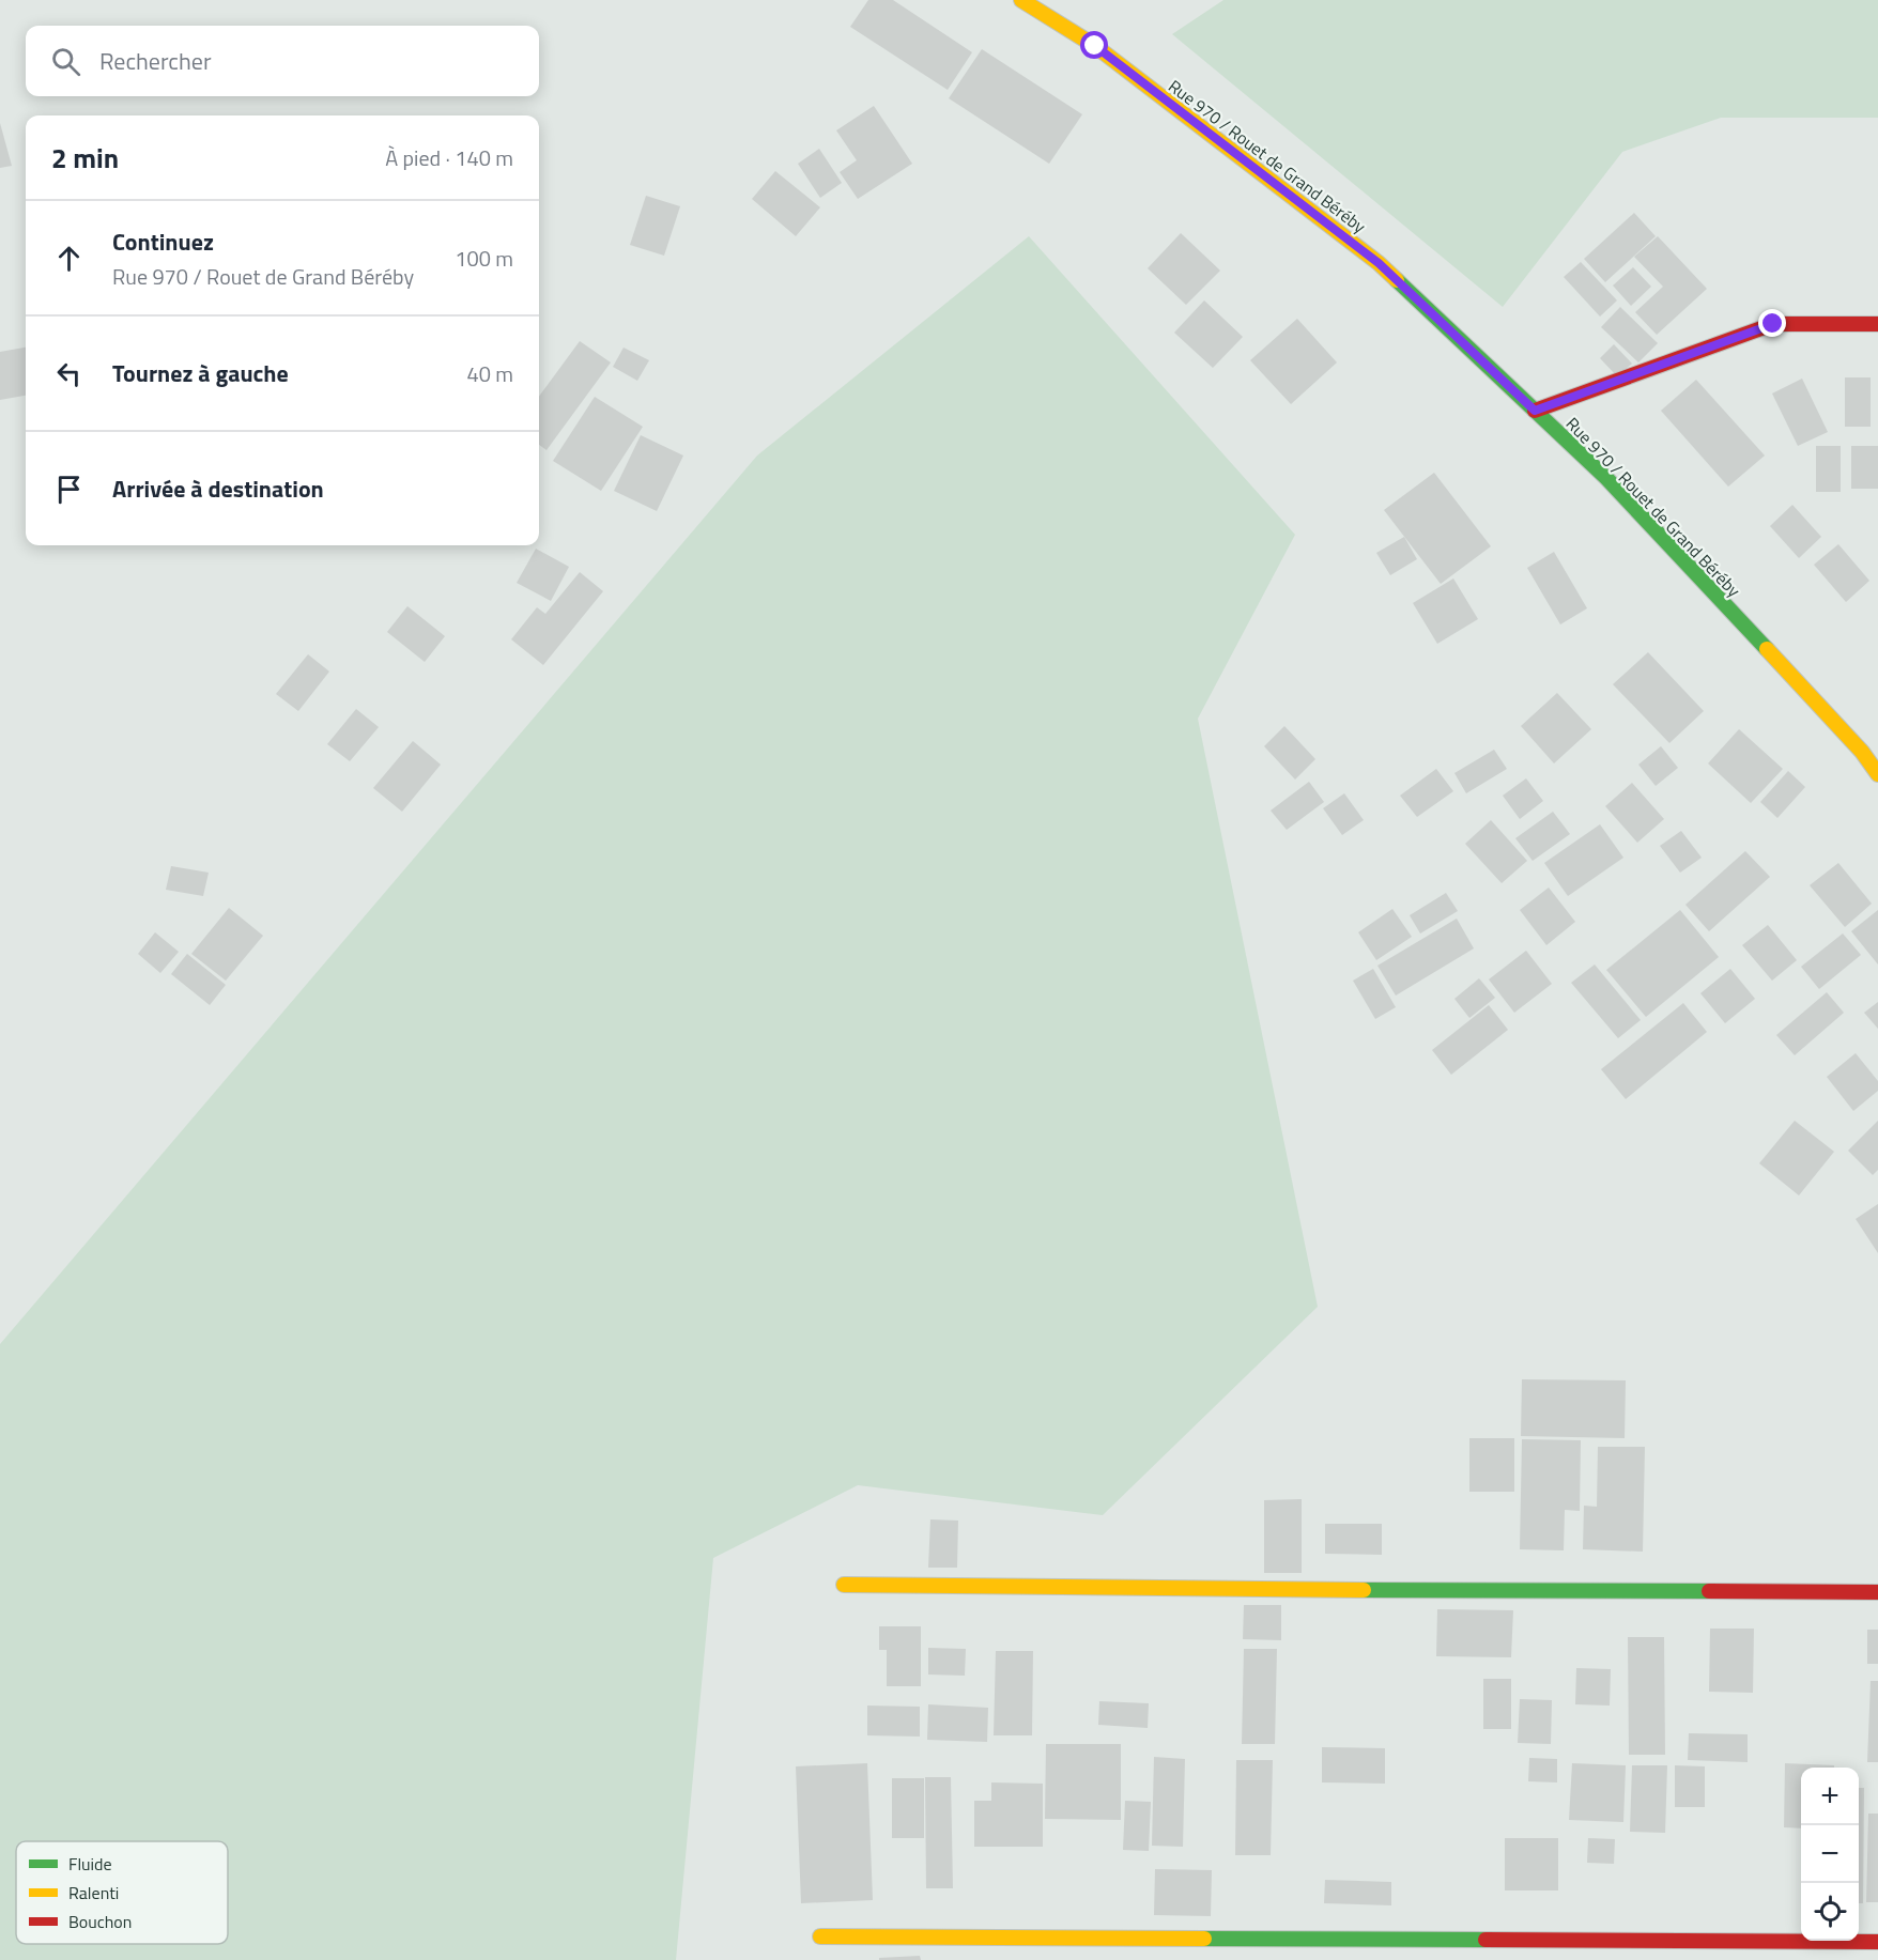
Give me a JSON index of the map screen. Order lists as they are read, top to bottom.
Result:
{
  "streets": {
    "street": ["Rue 970 / Rouet de Grand Béréby"]
  },
  "legend": ["Fluide", "Ralenti", "Bouchon"],
  "page": {
    "search": "Rechercher",
    "heading": ["2 min", "À pied · 140 m"],
    "list": [
      ["Continuez", "Rue 970 / Rouet de Grand Béréby", "100 m"],
      ["Tournez à gauche", "40 m"],
      "Arrivée à destination"
    ],
    "map_buttons": ["+", "−"]
  }
}
